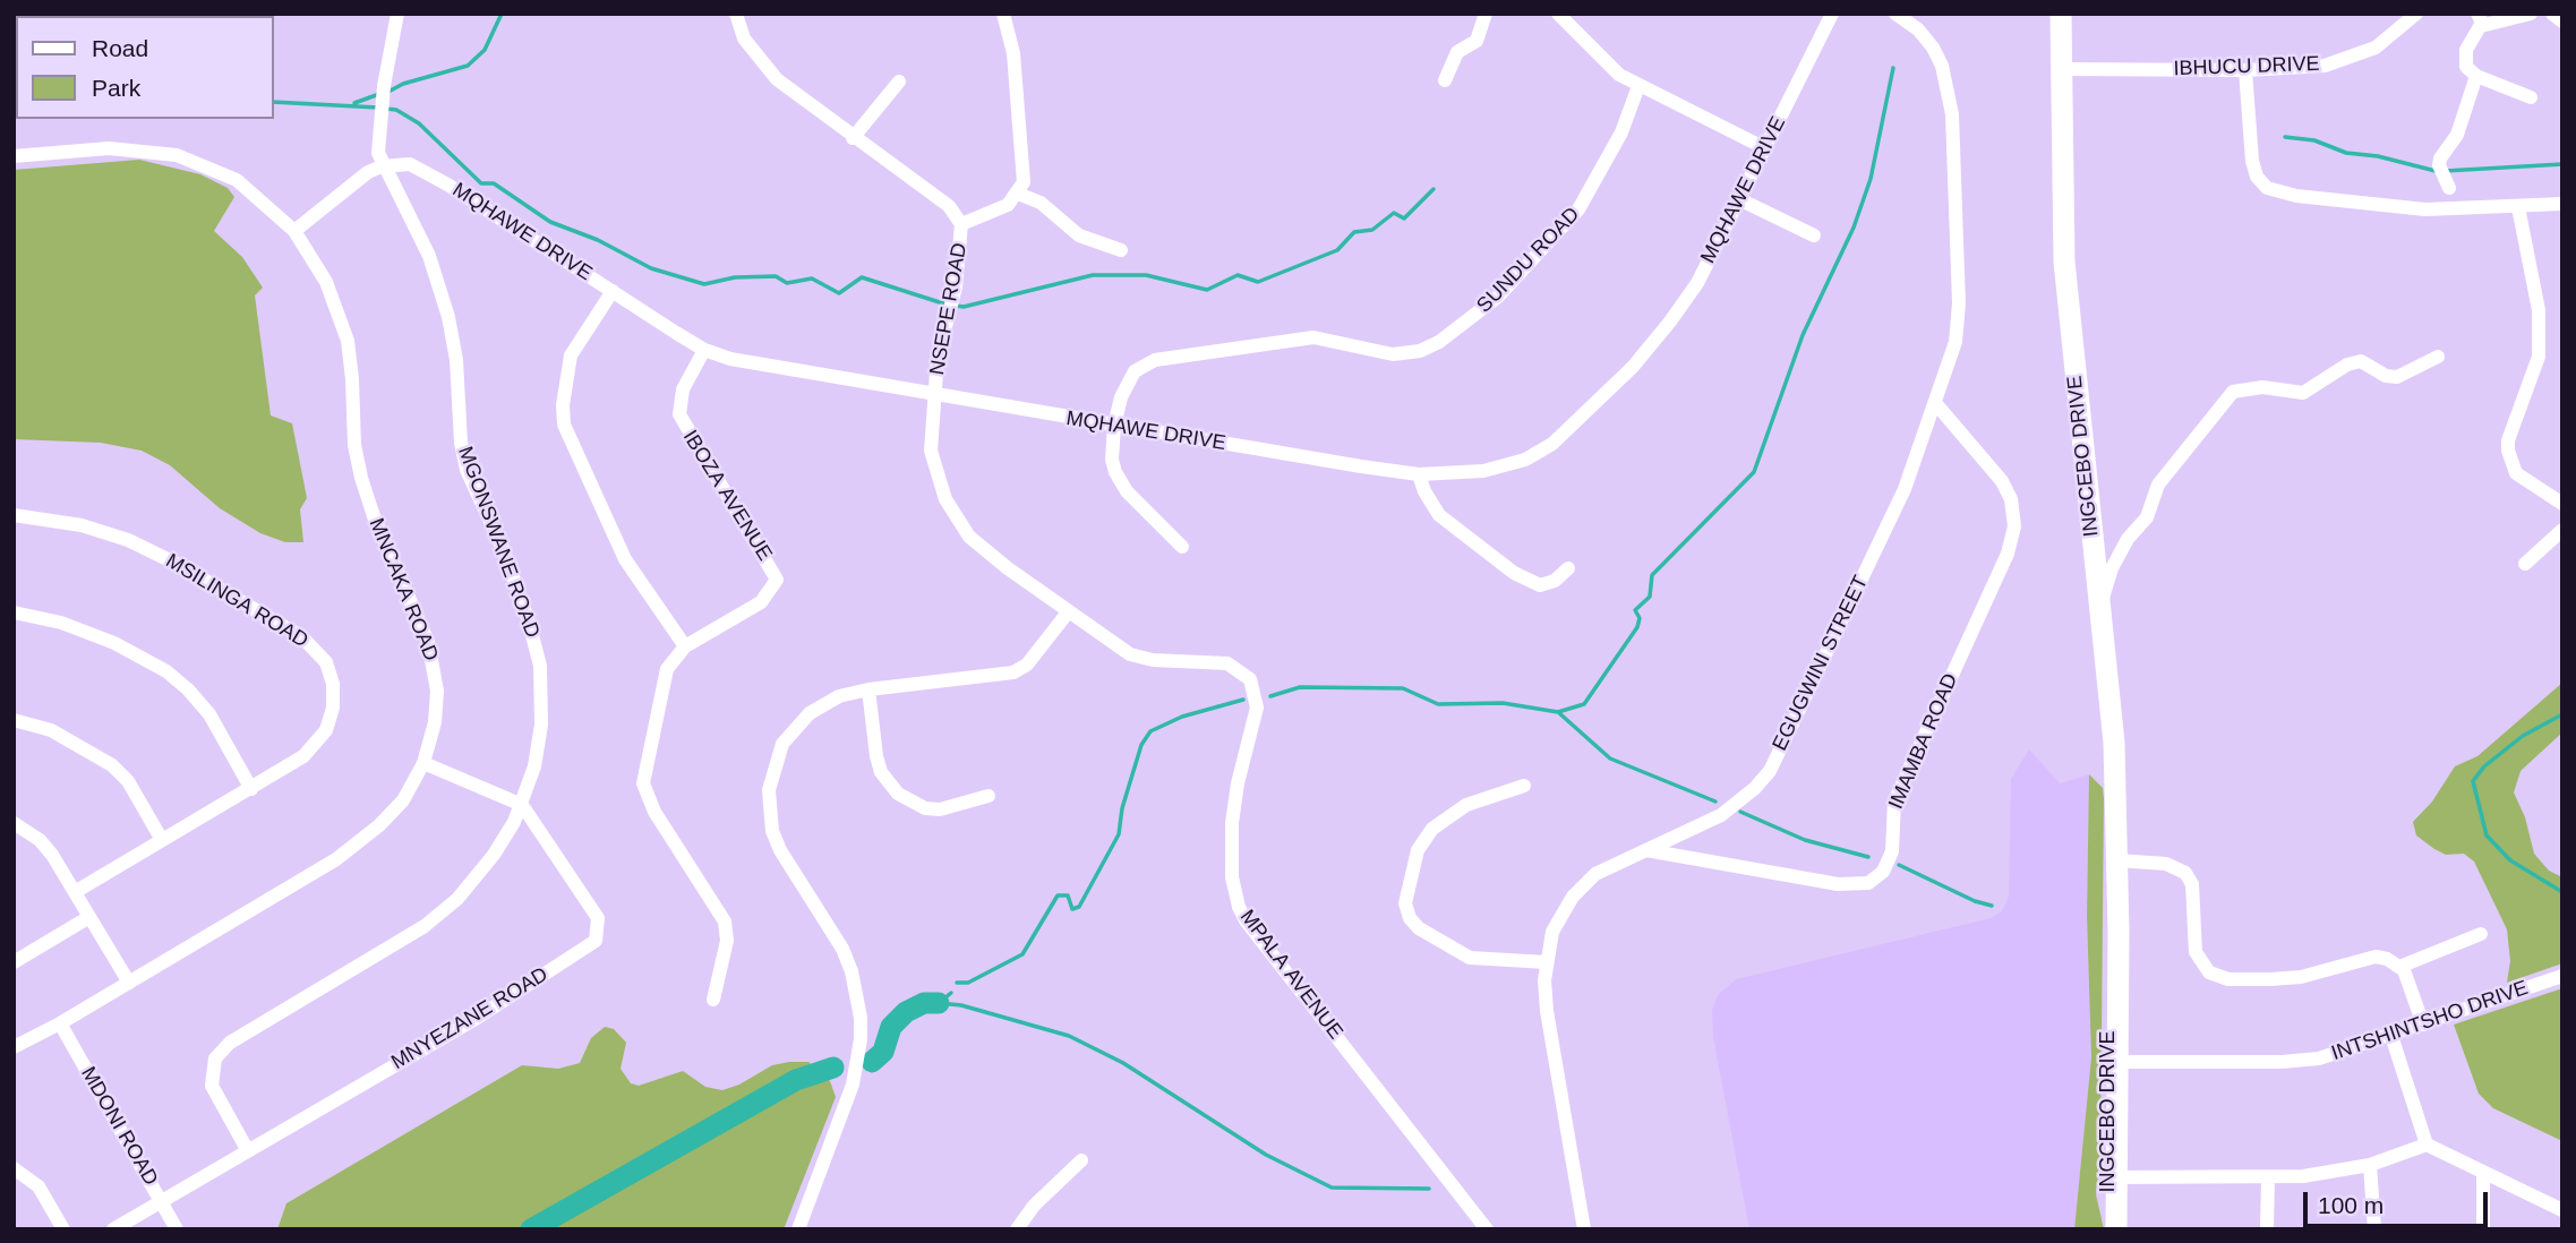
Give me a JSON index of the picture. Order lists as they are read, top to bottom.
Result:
{
  "streets": {
    "main road": ["INGCEBO DRIVE"],
    "street": [
      "IBHUCU DRIVE",
      "MQHAWE DRIVE",
      "SUNDU ROAD",
      "NSEPE ROAD",
      "IBOZA AVENUE",
      "MGONSWANE ROAD",
      "MNCAKA ROAD",
      "MSILINGA ROAD",
      "EGUGWINI STREET",
      "IMAMBA ROAD",
      "MPALA AVENUE",
      "MNYEZANE ROAD",
      "INTSHINTSHO DRIVE",
      "MDONI ROAD"
    ]
  },
  "crossings": [
    ["IBHUCU DRIVE", "INGCEBO DRIVE"],
    ["MQHAWE DRIVE", "SUNDU ROAD"],
    ["MQHAWE DRIVE", "NSEPE ROAD"],
    ["MQHAWE DRIVE", "IBOZA AVENUE"],
    ["MQHAWE DRIVE", "MGONSWANE ROAD"],
    ["MQHAWE DRIVE", "MPALA AVENUE"],
    ["NSEPE ROAD", "MPALA AVENUE"],
    ["INGCEBO DRIVE", "INTSHINTSHO DRIVE"],
    ["MGONSWANE ROAD", "MNYEZANE ROAD"],
    ["MNCAKA ROAD", "MDONI ROAD"],
    ["EGUGWINI STREET", "IMAMBA ROAD"],
    ["MNYEZANE ROAD", "MDONI ROAD"]
  ],
  "legend": ["Road", "Park"],
  "scale_bar": "100 m"
}
